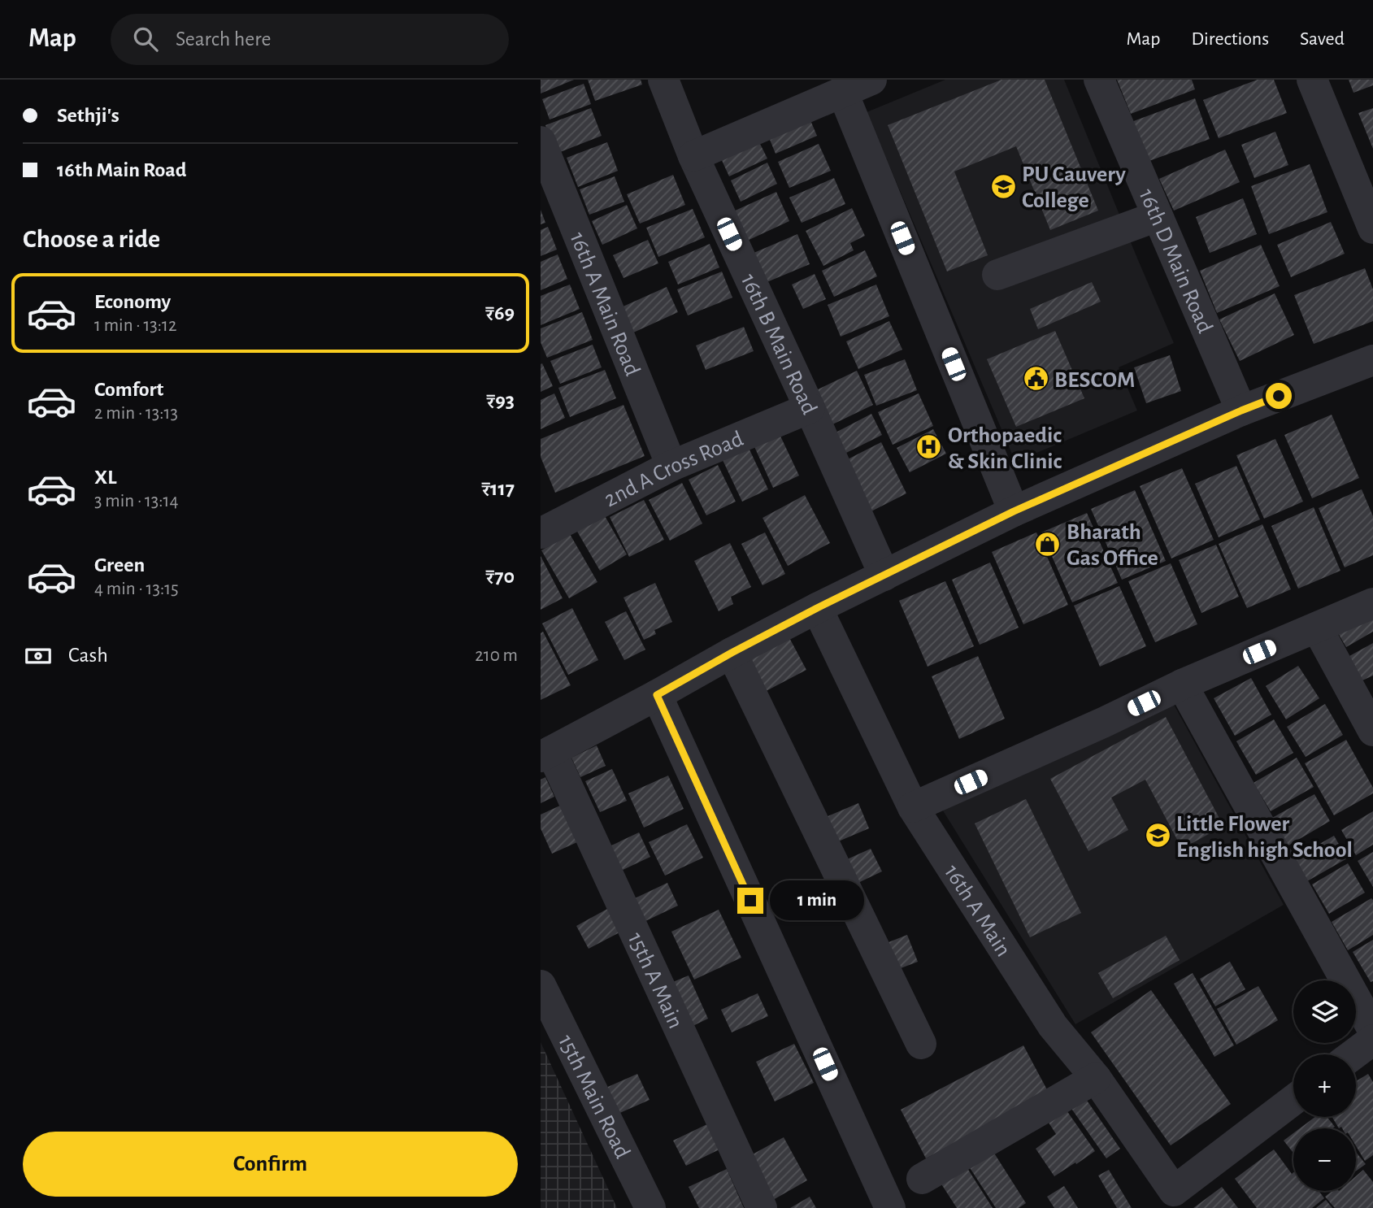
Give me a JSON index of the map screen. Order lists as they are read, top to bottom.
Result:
{
  "streets": {
    "street": [
      "16th D Main Road",
      "16th A Main Road",
      "16th B Main Road",
      "2nd A Cross Road",
      "16th A Main",
      "15th A Main",
      "15th Main Road"
    ]
  },
  "crossings": [
    ["16th A Main Road", "2nd A Cross Road"],
    ["16th B Main Road", "2nd A Cross Road"]
  ],
  "places": {
    "school or university": ["PU Cauvery College", "Little Flower English high School"],
    "public building": ["BESCOM"],
    "hospital": ["Orthopaedic & Skin Clinic"],
    "shop": ["Bharath Gas Office"]
  },
  "page": {
    "header": "Map",
    "search": "Search here",
    "nav": ["Map", "Directions", "Saved"],
    "banner": ["Sethji's", "16th Main Road"],
    "heading": "Choose a ride",
    "list": [
      {
        "name": "Economy",
        "note": "1 min · 13:12",
        "value": "₹69"
      },
      {
        "name": "Comfort",
        "note": "2 min · 13:13",
        "value": "₹93"
      },
      {
        "name": "XL",
        "note": "3 min · 13:14",
        "value": "₹117"
      },
      {
        "name": "Green",
        "note": "4 min · 13:15",
        "value": "₹70"
      }
    ],
    "pay": ["Cash", "210 m"],
    "bubble": "1 min",
    "map_buttons": ["+", "−"],
    "buttons": "Confirm"
  }
}
